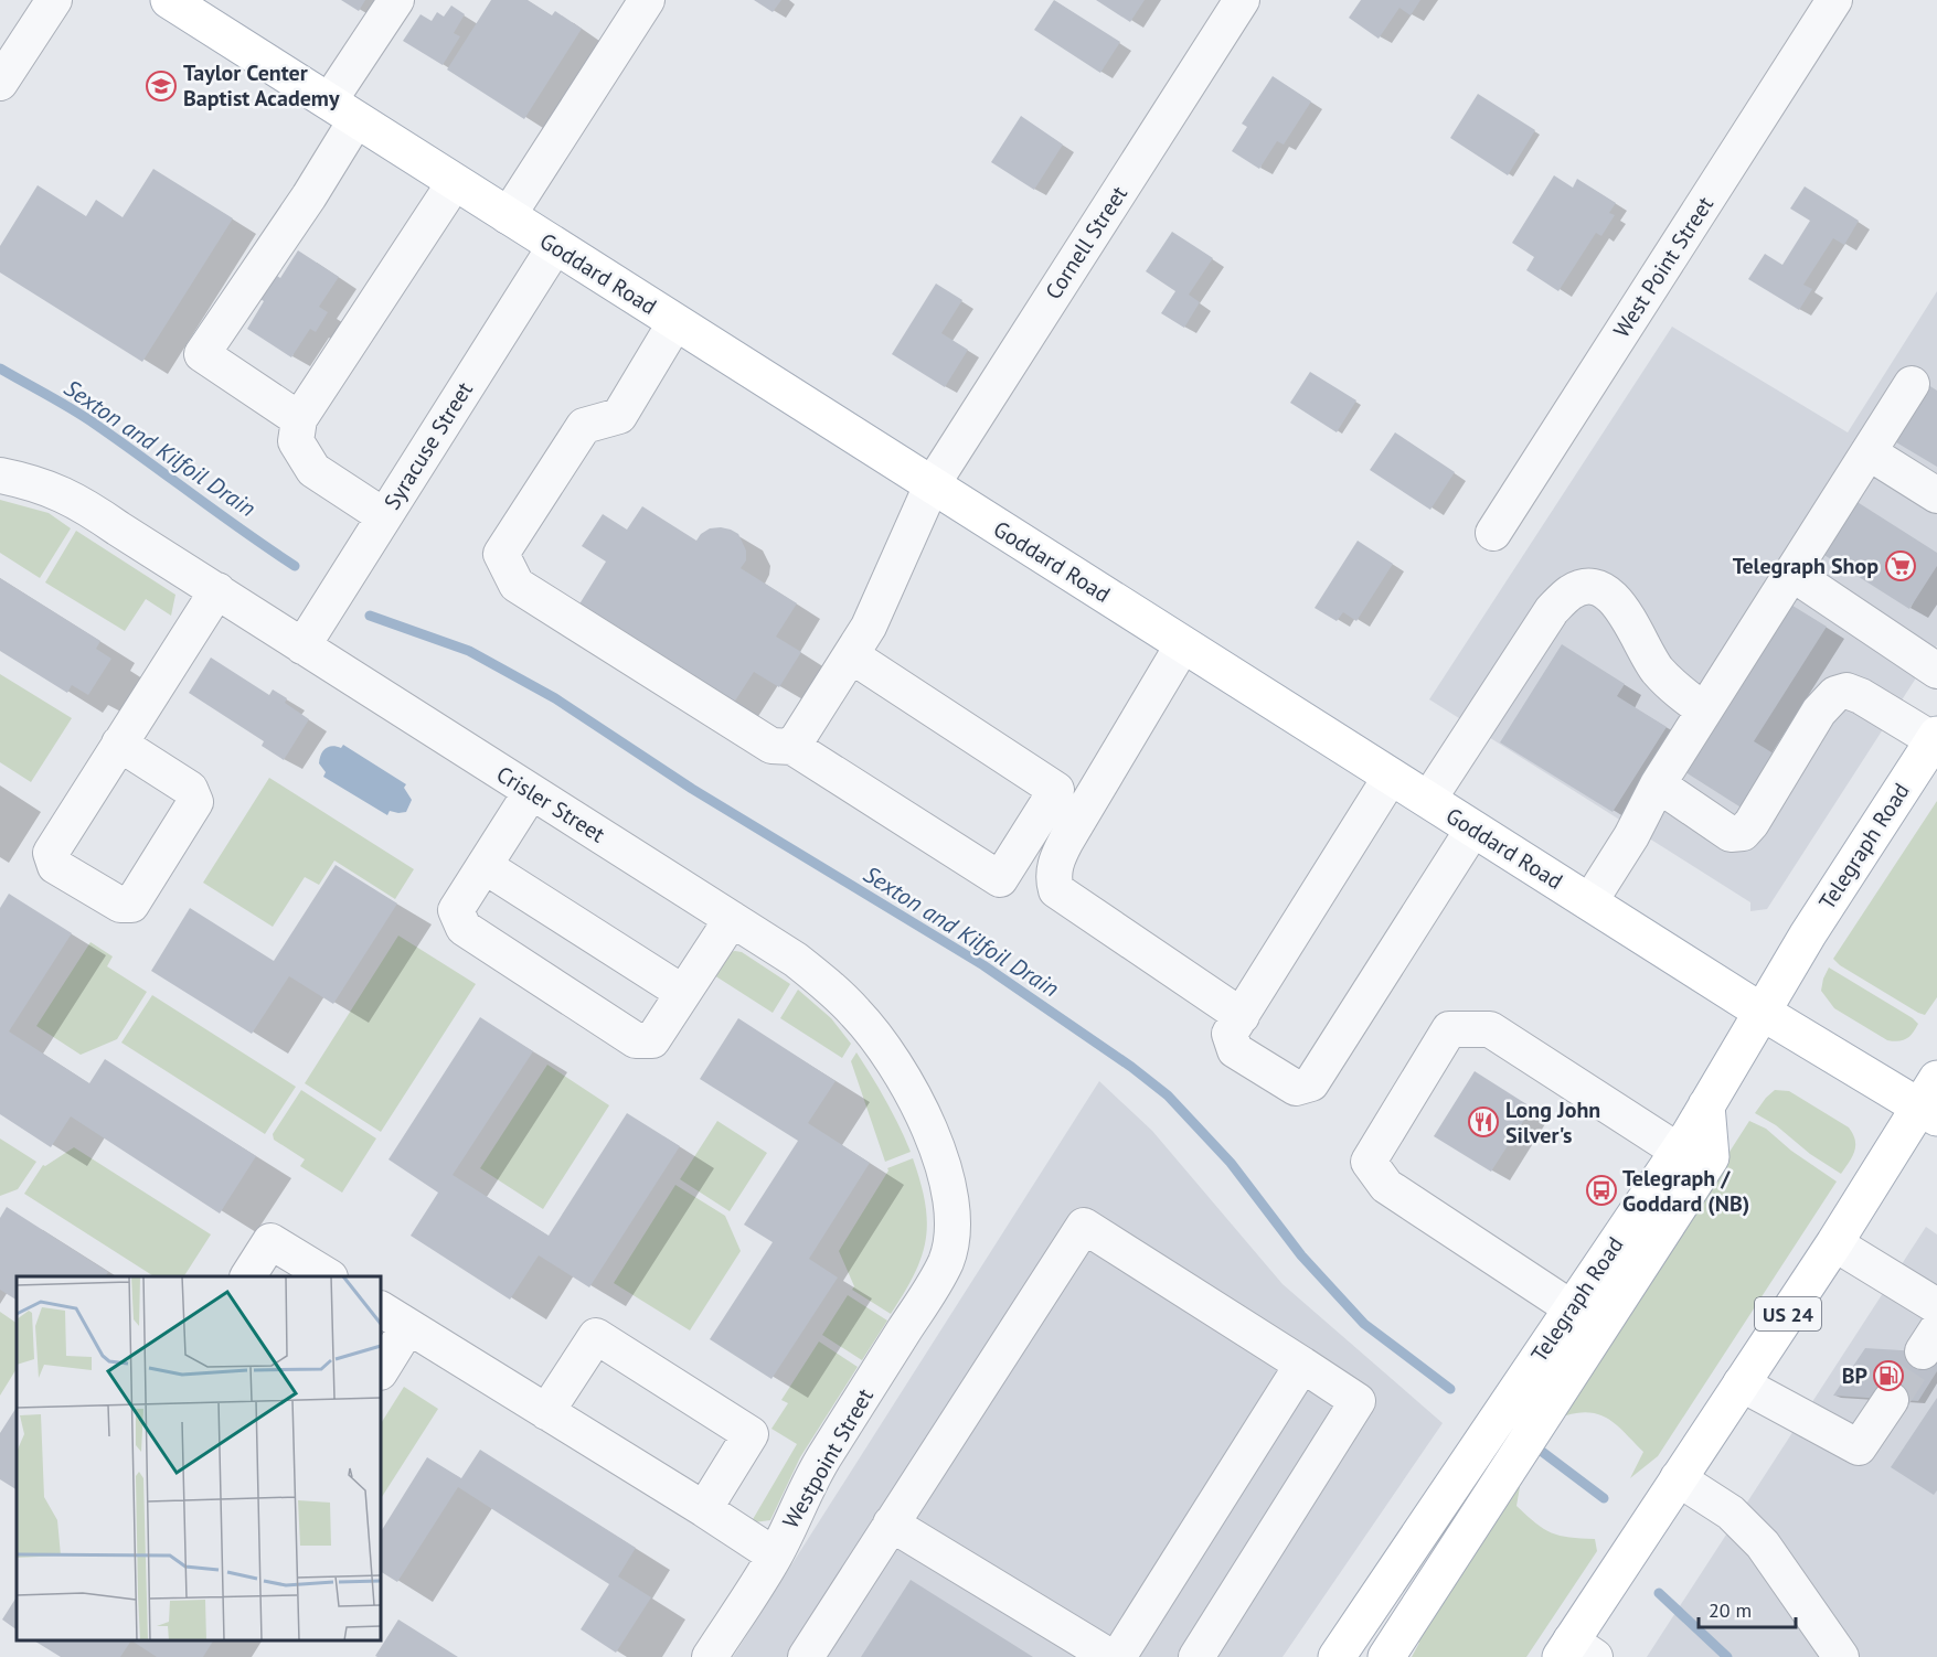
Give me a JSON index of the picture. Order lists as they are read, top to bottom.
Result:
{
  "streets": {
    "main road": ["Goddard Road", "Telegraph Road", "US 24"],
    "street": [
      "Cornell Street",
      "West Point Street",
      "Syracuse Street",
      "Crisler Street",
      "Westpoint Street"
    ]
  },
  "crossings": [
    ["Cornell Street", "Goddard Road"],
    ["Goddard Road", "Syracuse Street"],
    ["Goddard Road", "Telegraph Road"],
    ["Goddard Road", "US 24"],
    ["Syracuse Street", "Crisler Street"],
    ["Crisler Street", "Westpoint Street"]
  ],
  "water": ["Sexton and Kilfoil Drain"],
  "places": {
    "school or university": ["Taylor Center Baptist Academy"],
    "supermarket": ["Telegraph Shop"],
    "restaurant": ["Long John Silver's"],
    "bus stop": ["Telegraph / Goddard (NB)"],
    "fuel station": ["BP"]
  },
  "scale_bar": "20 m"
}
